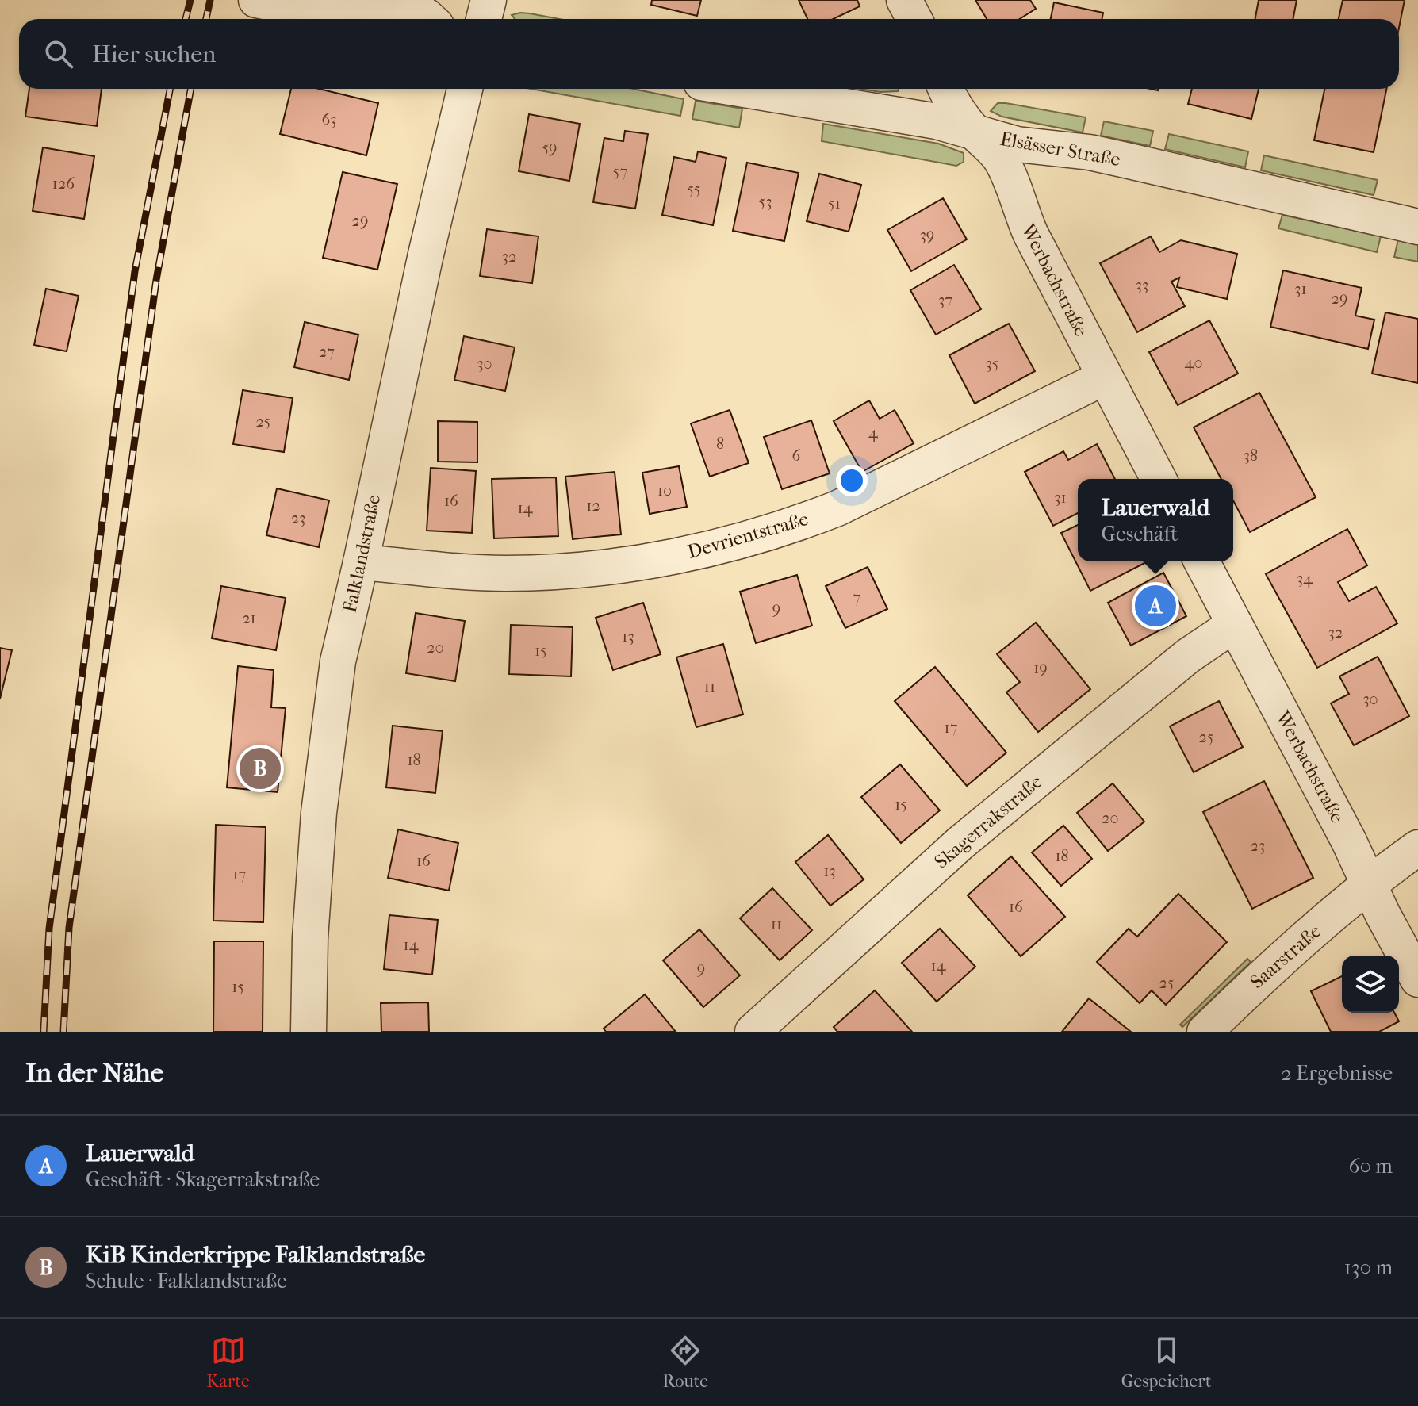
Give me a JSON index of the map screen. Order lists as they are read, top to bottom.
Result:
{
  "streets": {
    "street": [
      "Elsässer Straße",
      "Werbachstraße",
      "Devrientstraße",
      "Falklandstraße",
      "Skagerrakstraße",
      "Saarstraße"
    ]
  },
  "crossings": [
    ["Elsässer Straße", "Werbachstraße"],
    ["Werbachstraße", "Devrientstraße"],
    ["Werbachstraße", "Skagerrakstraße"],
    ["Werbachstraße", "Saarstraße"],
    ["Devrientstraße", "Falklandstraße"]
  ],
  "house_numbers": [
    "63",
    "59",
    "57",
    "126",
    "55",
    "53",
    "51",
    "29",
    "39",
    "32",
    "33",
    "31",
    "29",
    "37",
    "27",
    "40",
    "30",
    "35",
    "25",
    "4",
    "8",
    "6",
    "38",
    "10",
    "31",
    "16",
    "12",
    "14",
    "23",
    "34",
    "7",
    "9",
    "21",
    "32",
    "13",
    "20",
    "15",
    "19",
    "11",
    "30",
    "17",
    "25",
    "18",
    "15",
    "20",
    "23",
    "18",
    "16",
    "13",
    "17",
    "16",
    "11",
    "14",
    "14",
    "9",
    "25",
    "15"
  ],
  "page": {
    "search": "Hier suchen",
    "popup": ["Lauerwald", "Geschäft"],
    "pins": ["A", "B"],
    "heading": ["In der Nähe", "2 Ergebnisse"],
    "list": [
      {
        "mark": "A",
        "name": "Lauerwald",
        "note": "Geschäft · Skagerrakstraße",
        "value": "60 m"
      },
      {
        "mark": "B",
        "name": "KiB Kinderkrippe Falklandstraße",
        "note": "Schule · Falklandstraße",
        "value": "130 m"
      }
    ],
    "nav": ["Karte", "Route", "Gespeichert"]
  }
}
